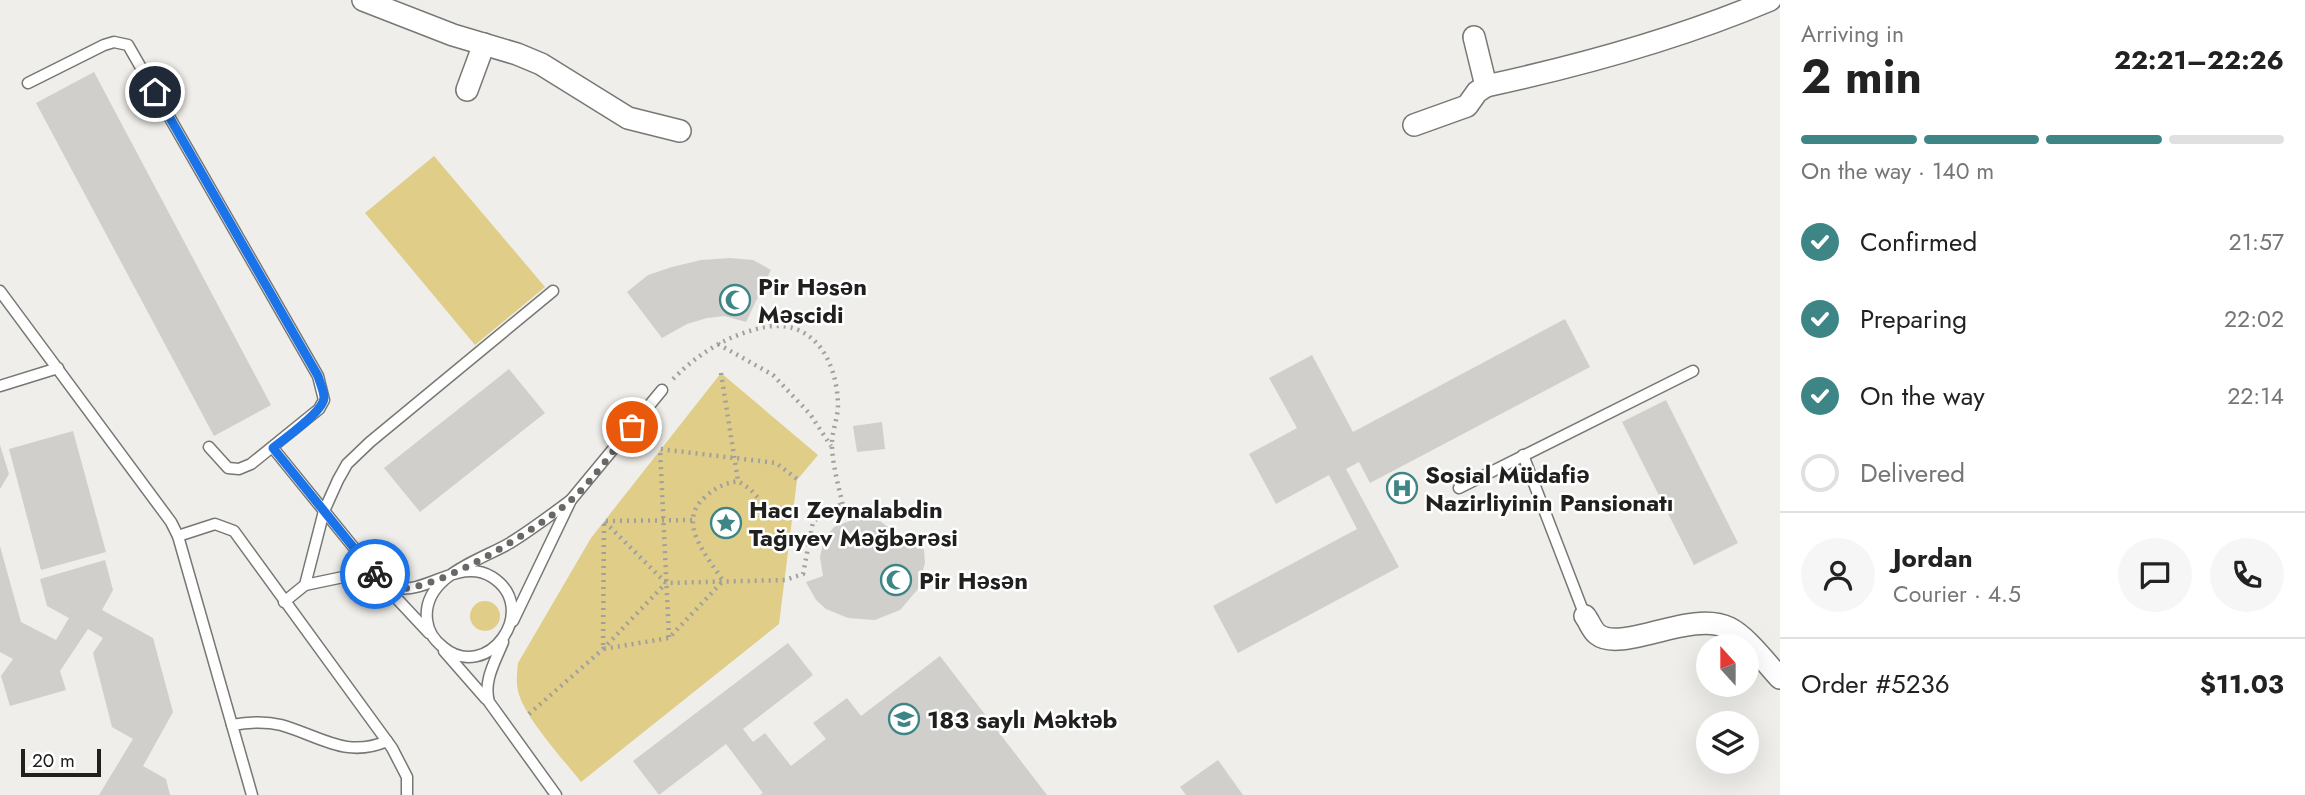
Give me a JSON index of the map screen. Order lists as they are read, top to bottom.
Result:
{
  "places": {
    "mosque": ["Pir Həsən Məscidi", "Pir Həsən"],
    "hospital": ["Sosial Müdafiə Nazirliyinin Pansionatı"],
    "place": ["Hacı Zeynalabdin Tağıyev Məğbərəsi"],
    "school or university": ["183 saylı Məktəb"]
  },
  "scale_bar": "20 m",
  "north": "top",
  "page": {
    "heading": ["2 min", "Arriving in", "22:21–22:26"],
    "panel": [
      "Jordan",
      "Courier · 4.5",
      "Order #5236",
      "$11.03"
    ],
    "bar": "On the way · 140 m",
    "list": [
      ["Confirmed", "21:57"],
      ["Preparing", "22:02"],
      ["On the way", "22:14"],
      "Delivered"
    ],
    "scale": "20 m"
  }
}
